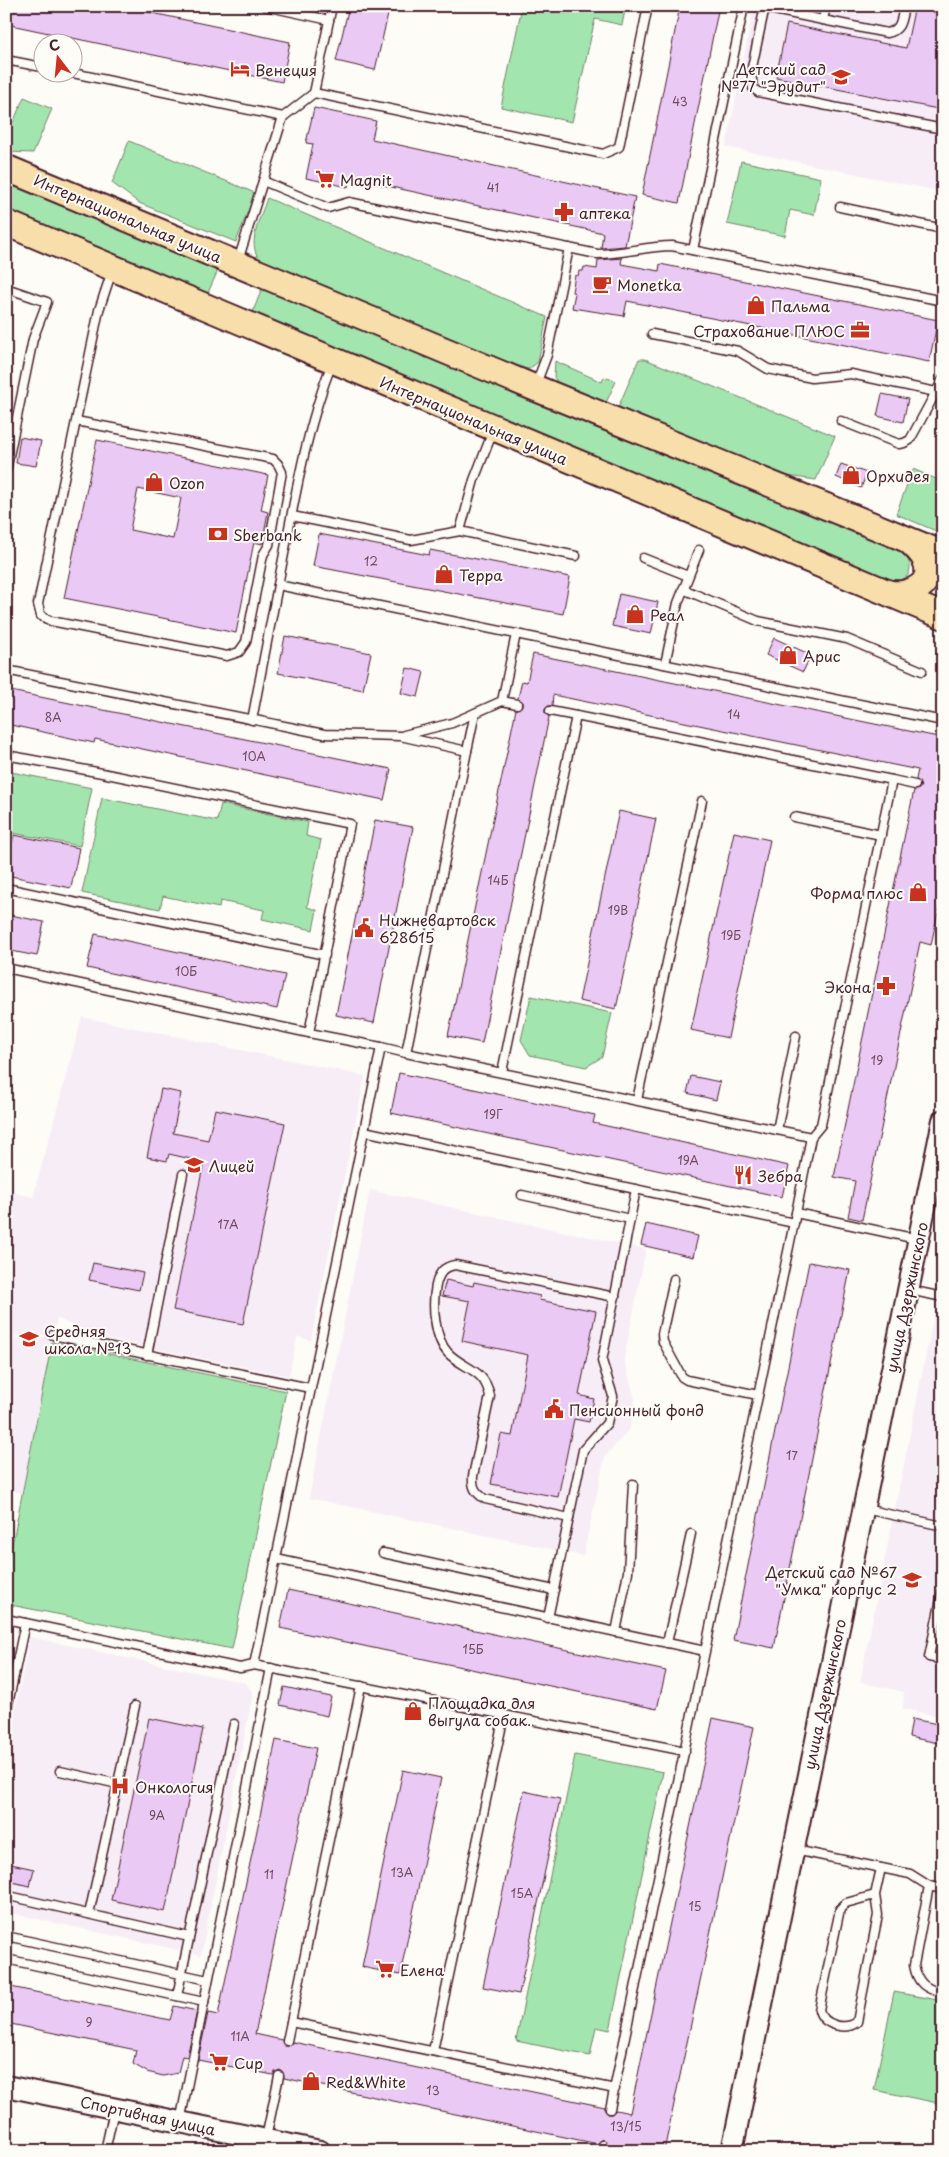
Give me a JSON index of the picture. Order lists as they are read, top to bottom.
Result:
{
  "streets": {
    "main road": ["Интернациональная улица"],
    "street": ["улица Дзержинского", "Спортивная улица"]
  },
  "places": {
    "hotel": ["Венеция"],
    "school or university": [
      "Детский сад №77 \"Эрудит\"",
      "Лицей",
      "Средняя школа №13",
      "Детский сад №67 \"Умка\" корпус 2"
    ],
    "supermarket": ["Magnit", "Елена", "Cup"],
    "pharmacy": ["аптека", "Экона"],
    "cafe": ["Monetka"],
    "shop": [
      "Пальма",
      "Орхидея",
      "Ozon",
      "Терра",
      "Реал",
      "Арис",
      "Форма плюс",
      "Площадка для выгула собак.",
      "Red&White"
    ],
    "office": ["Страхование ПЛЮС"],
    "bank": ["Sberbank"],
    "public building": ["Нижневартовск 628615", "Пенсионный фонд"],
    "restaurant": ["Зебра"],
    "hospital": ["Онкология"]
  },
  "house_numbers": [
    "43",
    "41",
    "12",
    "14",
    "8А",
    "10А",
    "14Б",
    "19В",
    "19Б",
    "10Б",
    "19",
    "19Г",
    "19А",
    "17А",
    "17",
    "15Б",
    "9А",
    "13А",
    "11",
    "15А",
    "15",
    "9",
    "11А",
    "13",
    "13/15"
  ],
  "north": "top"
}
